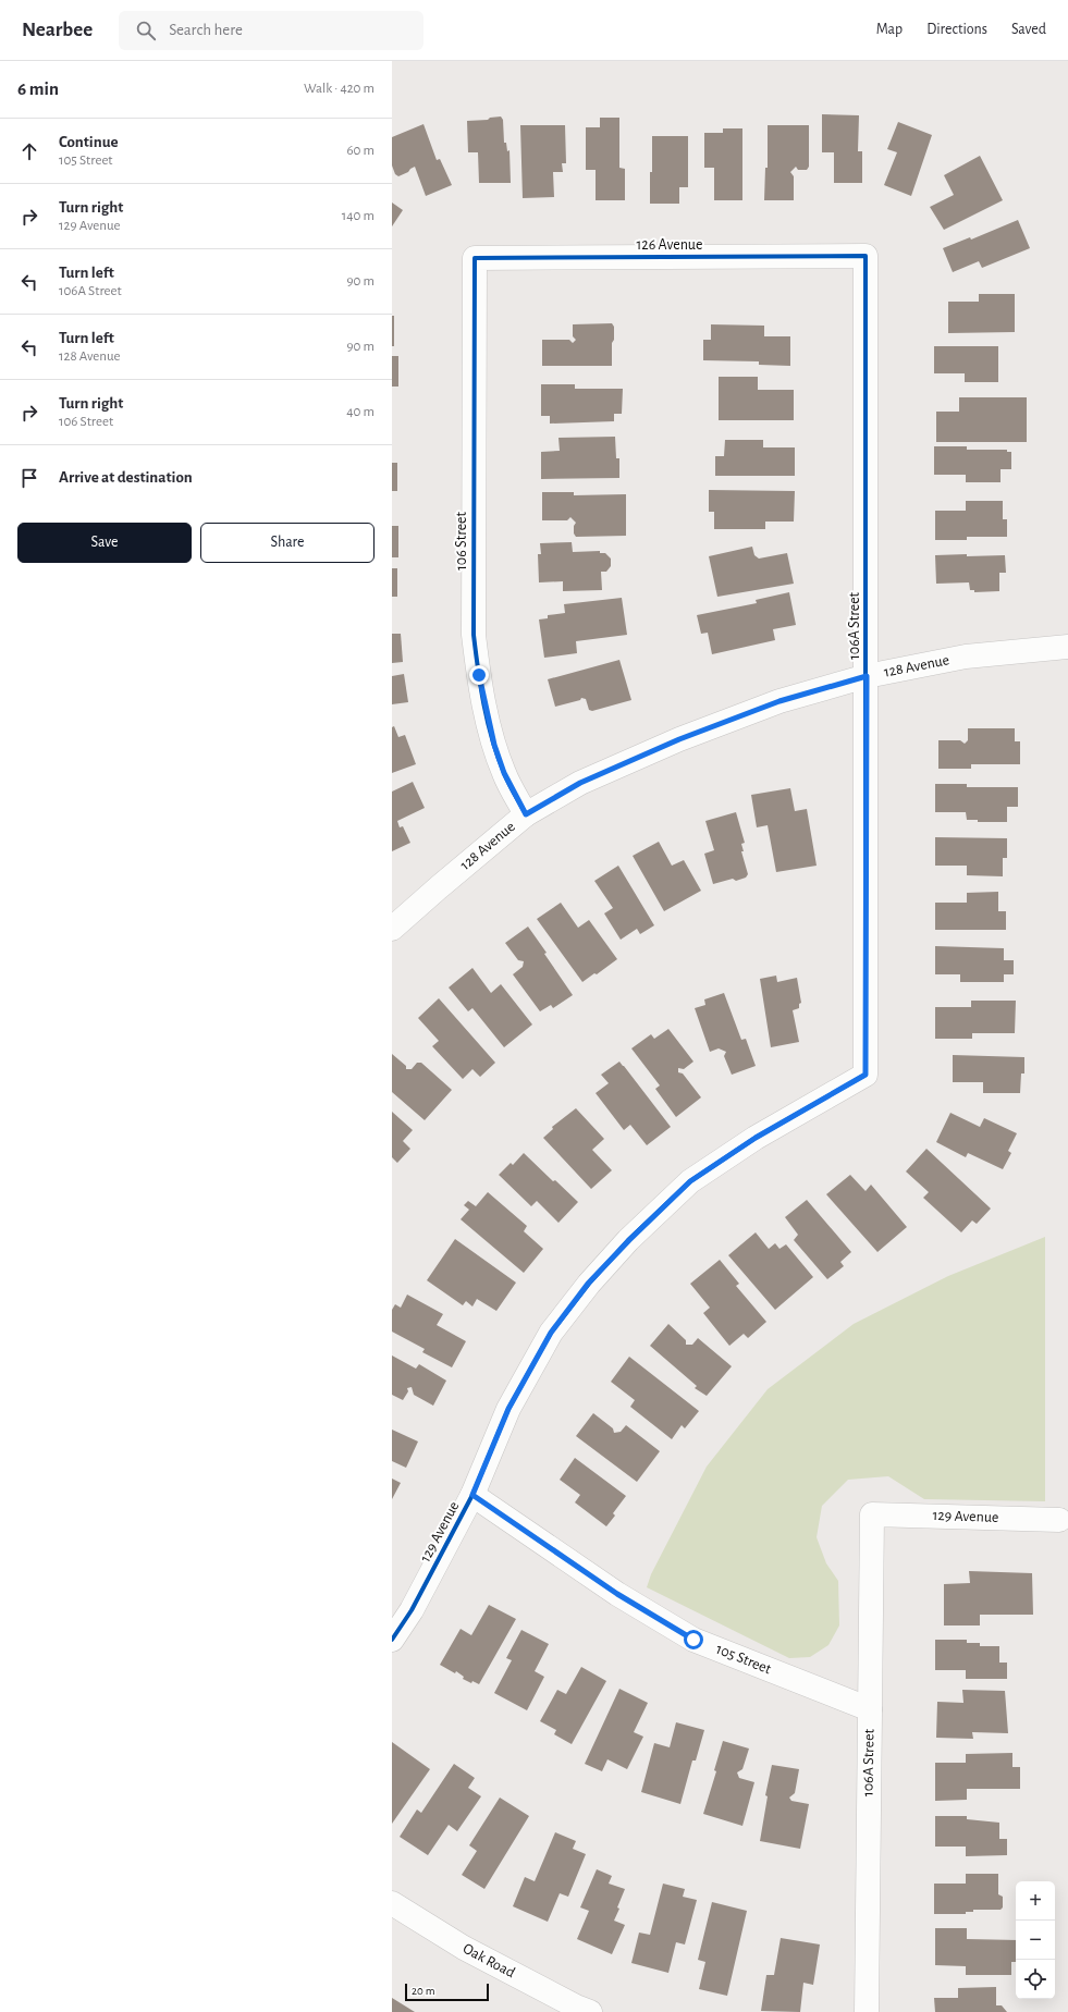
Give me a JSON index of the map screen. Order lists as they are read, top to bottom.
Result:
{
  "streets": {
    "street": [
      "126 Avenue",
      "106 Street",
      "106A Street",
      "128 Avenue",
      "129 Avenue",
      "105 Street",
      "Oak Road"
    ]
  },
  "crossings": [
    ["126 Avenue", "106 Street"],
    ["126 Avenue", "106A Street"],
    ["106 Street", "128 Avenue"],
    ["106A Street", "128 Avenue"],
    ["106A Street", "129 Avenue"],
    ["106A Street", "105 Street"],
    ["129 Avenue", "105 Street"]
  ],
  "scale_bar": "20 m",
  "page": {
    "header": "Nearbee",
    "search": "Search here",
    "nav": ["Map", "Directions", "Saved"],
    "heading": ["6 min", "Walk · 420 m"],
    "list": [
      ["Continue", "105 Street", "60 m"],
      ["Turn right", "129 Avenue", "140 m"],
      ["Turn left", "106A Street", "90 m"],
      ["Turn left", "128 Avenue", "90 m"],
      ["Turn right", "106 Street", "40 m"],
      "Arrive at destination"
    ],
    "buttons": ["Save", "Share"],
    "map_buttons": ["+", "−"],
    "scale": "20 m"
  }
}
